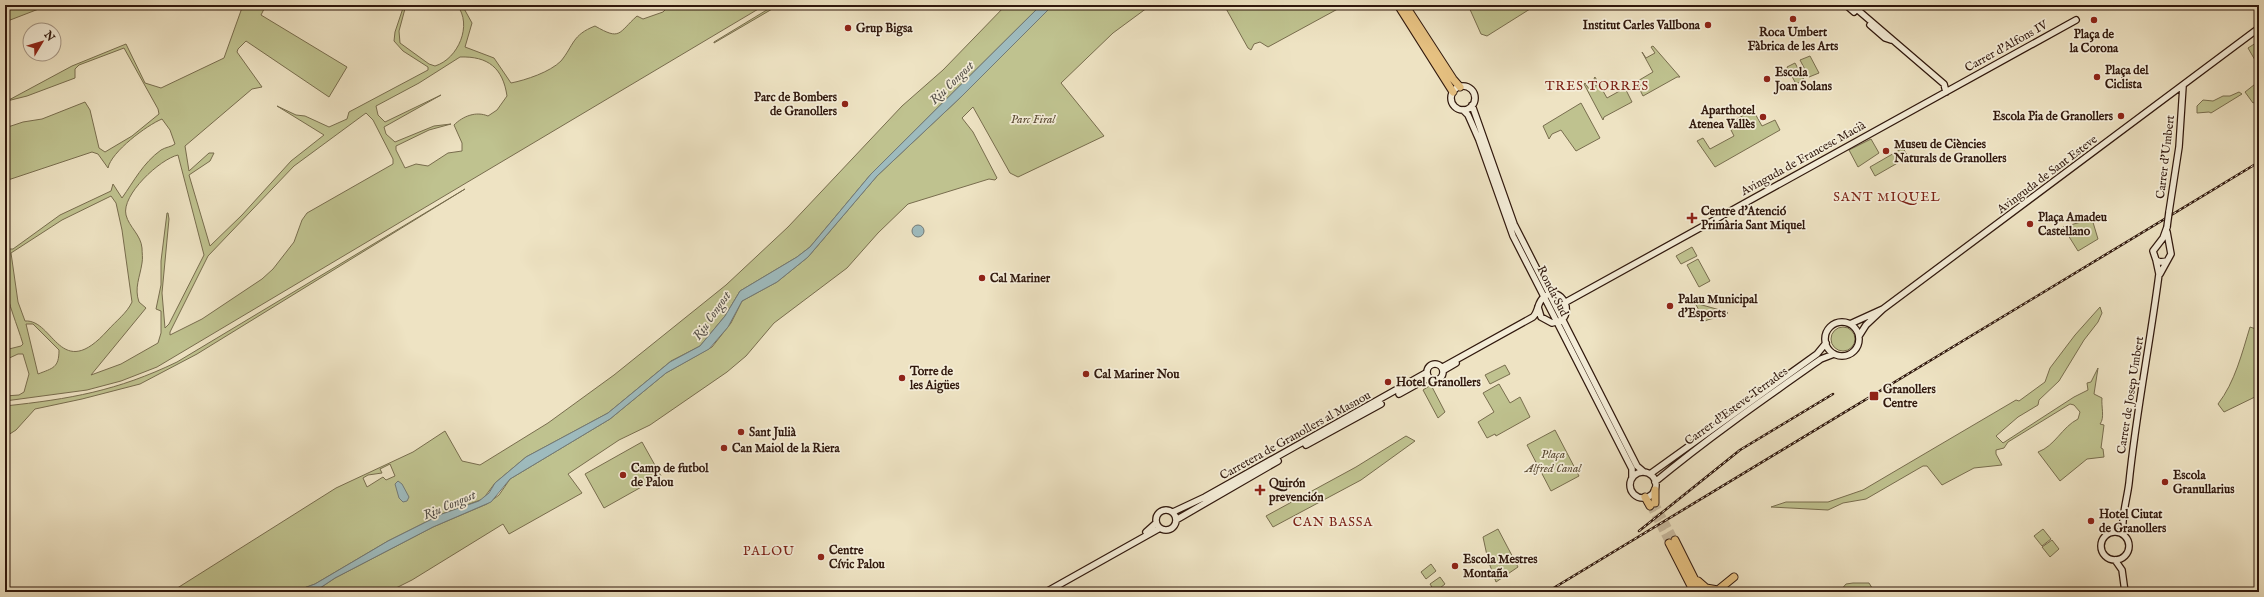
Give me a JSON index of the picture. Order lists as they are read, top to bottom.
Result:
{
  "streets": {
    "street": [
      "Carrer d'Alfons IV",
      "Carrer d'Umbert",
      "Avinguda de Francesc Macià",
      "Avinguda de Sant Esteve",
      "Ronda Sud",
      "Carrer de Josep Umbert",
      "Carrer d'Esteve Terrades",
      "Carretera de Granollers al Masnou"
    ]
  },
  "crossings": [
    ["Carrer d'Alfons IV", "Avinguda de Francesc Macià"],
    ["Carrer d'Umbert", "Avinguda de Sant Esteve"],
    ["Avinguda de Sant Esteve", "Carrer d'Esteve Terrades"],
    ["Ronda Sud", "Carrer d'Esteve Terrades"]
  ],
  "districts": [
    "TRES TORRES",
    "SANT MIQUEL",
    "CAN BASSA",
    "PALOU"
  ],
  "water": ["Riu Congost"],
  "parks": ["Parc Firal", "Plaça Alfred Canal"],
  "places": {
    "other": [
      "Roca Umbert Fàbrica de les Arts",
      "Plaça de la Corona",
      "Institut Carles Vallbona",
      "Grup Bigsa",
      "Plaça del Ciclista",
      "Escola Joan Solans",
      "Parc de Bombers de Granollers",
      "Escola Pia de Granollers",
      "Aparthotel Atenea Vallès",
      "Museu de Ciències Naturals de Granollers",
      "Plaça Amadeu Castellano",
      "Cal Mariner",
      "Palau Municipal d'Esports",
      "Cal Mariner Nou",
      "Torre de les Aigües",
      "Hotel Granollers",
      "Sant Julià",
      "Can Maiol de la Riera",
      "Camp de futbol de Palou",
      "Escola Granullarius",
      "Hotel Ciutat de Granollers",
      "Centre Cívic Palou",
      "Escola Mestres Montaña"
    ],
    "health": ["Centre d'Atenció Primària Sant Miquel", "Quirón prevención"],
    "transit": ["Granollers Centre"]
  },
  "north": "top right"
}
